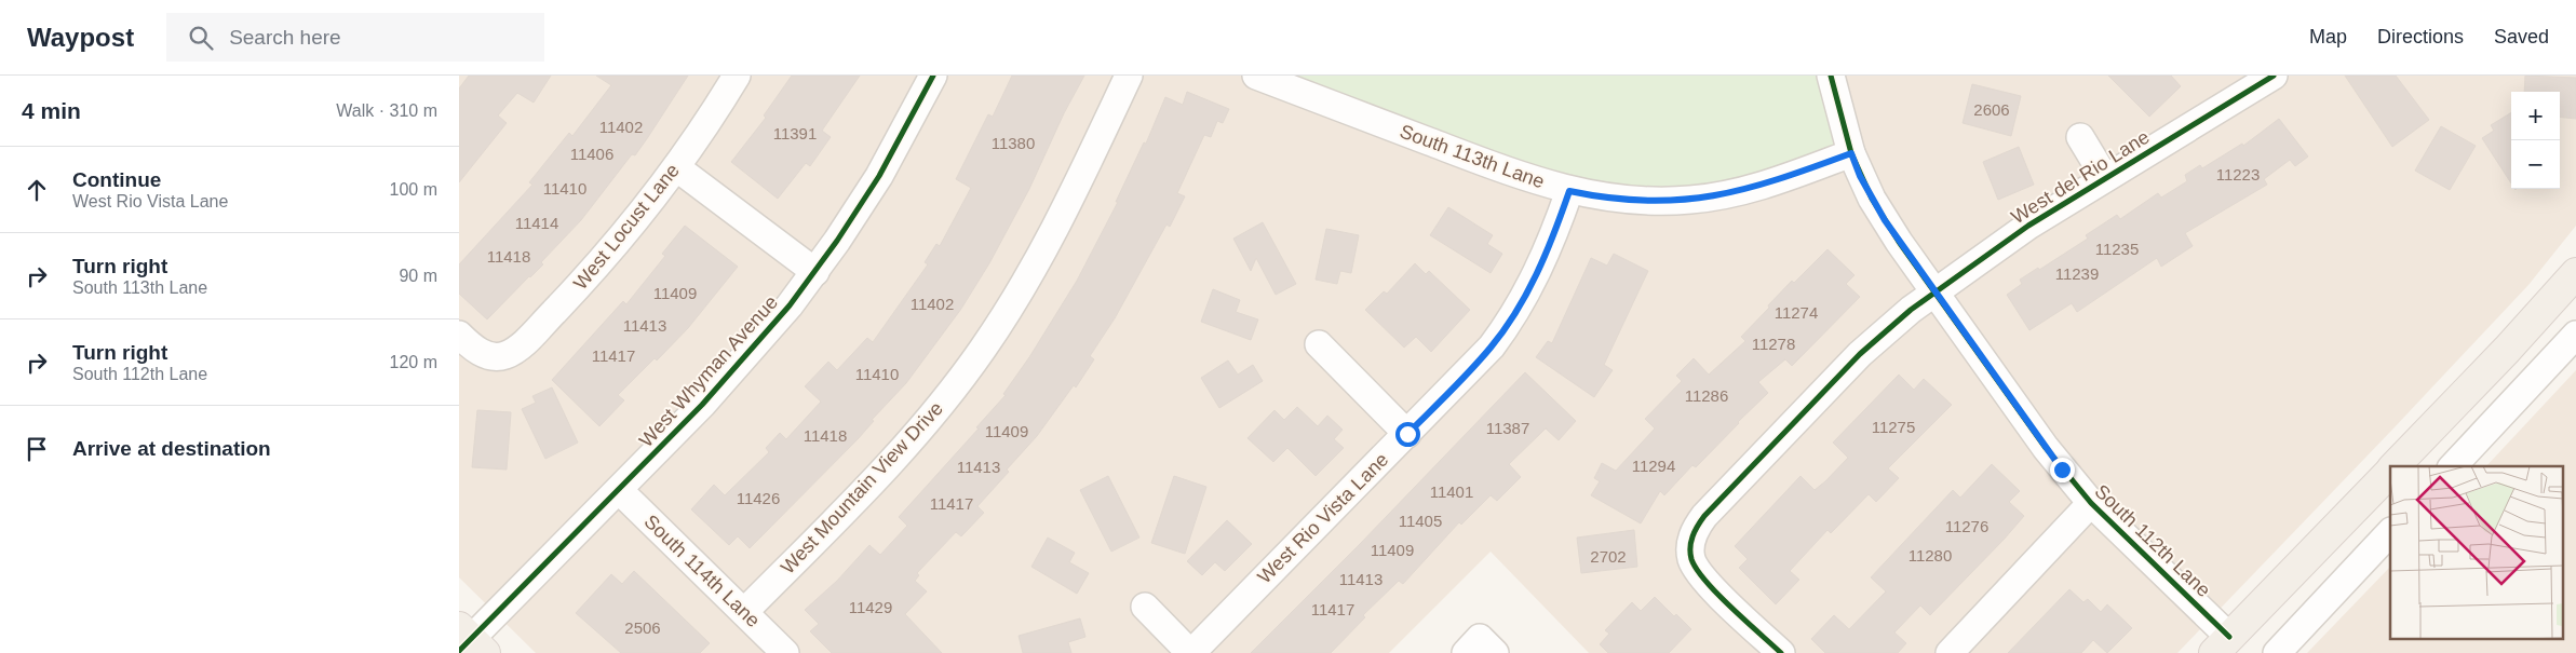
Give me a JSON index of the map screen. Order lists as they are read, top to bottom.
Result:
{
  "streets": {
    "street": [
      "South 113th Lane",
      "West del Rio Lane",
      "West Locust Lane",
      "West Whyman Avenue",
      "West Mountain View Drive",
      "West Rio Vista Lane",
      "South 112th Lane",
      "South 114th Lane"
    ]
  },
  "crossings": [
    ["South 113th Lane", "West Rio Vista Lane"],
    ["South 113th Lane", "South 112th Lane"],
    ["West del Rio Lane", "South 112th Lane"],
    ["West Whyman Avenue", "South 114th Lane"],
    ["West Mountain View Drive", "South 114th Lane"]
  ],
  "house_numbers": [
    "2606",
    "11402",
    "11391",
    "11380",
    "11406",
    "11223",
    "11410",
    "11414",
    "11235",
    "11418",
    "11239",
    "11409",
    "11402",
    "11274",
    "11413",
    "11278",
    "11417",
    "11410",
    "11286",
    "11275",
    "11387",
    "11409",
    "11418",
    "11294",
    "11413",
    "11401",
    "11426",
    "11417",
    "11405",
    "11276",
    "11409",
    "11280",
    "2702",
    "11413",
    "11429",
    "11417",
    "2506"
  ],
  "page": {
    "header": "Waypost",
    "search": "Search here",
    "nav": ["Map", "Directions", "Saved"],
    "heading": ["4 min", "Walk · 310 m"],
    "map_buttons": ["+", "−"],
    "list": [
      ["Continue", "West Rio Vista Lane", "100 m"],
      ["Turn right", "South 113th Lane", "90 m"],
      ["Turn right", "South 112th Lane", "120 m"],
      "Arrive at destination"
    ]
  }
}
